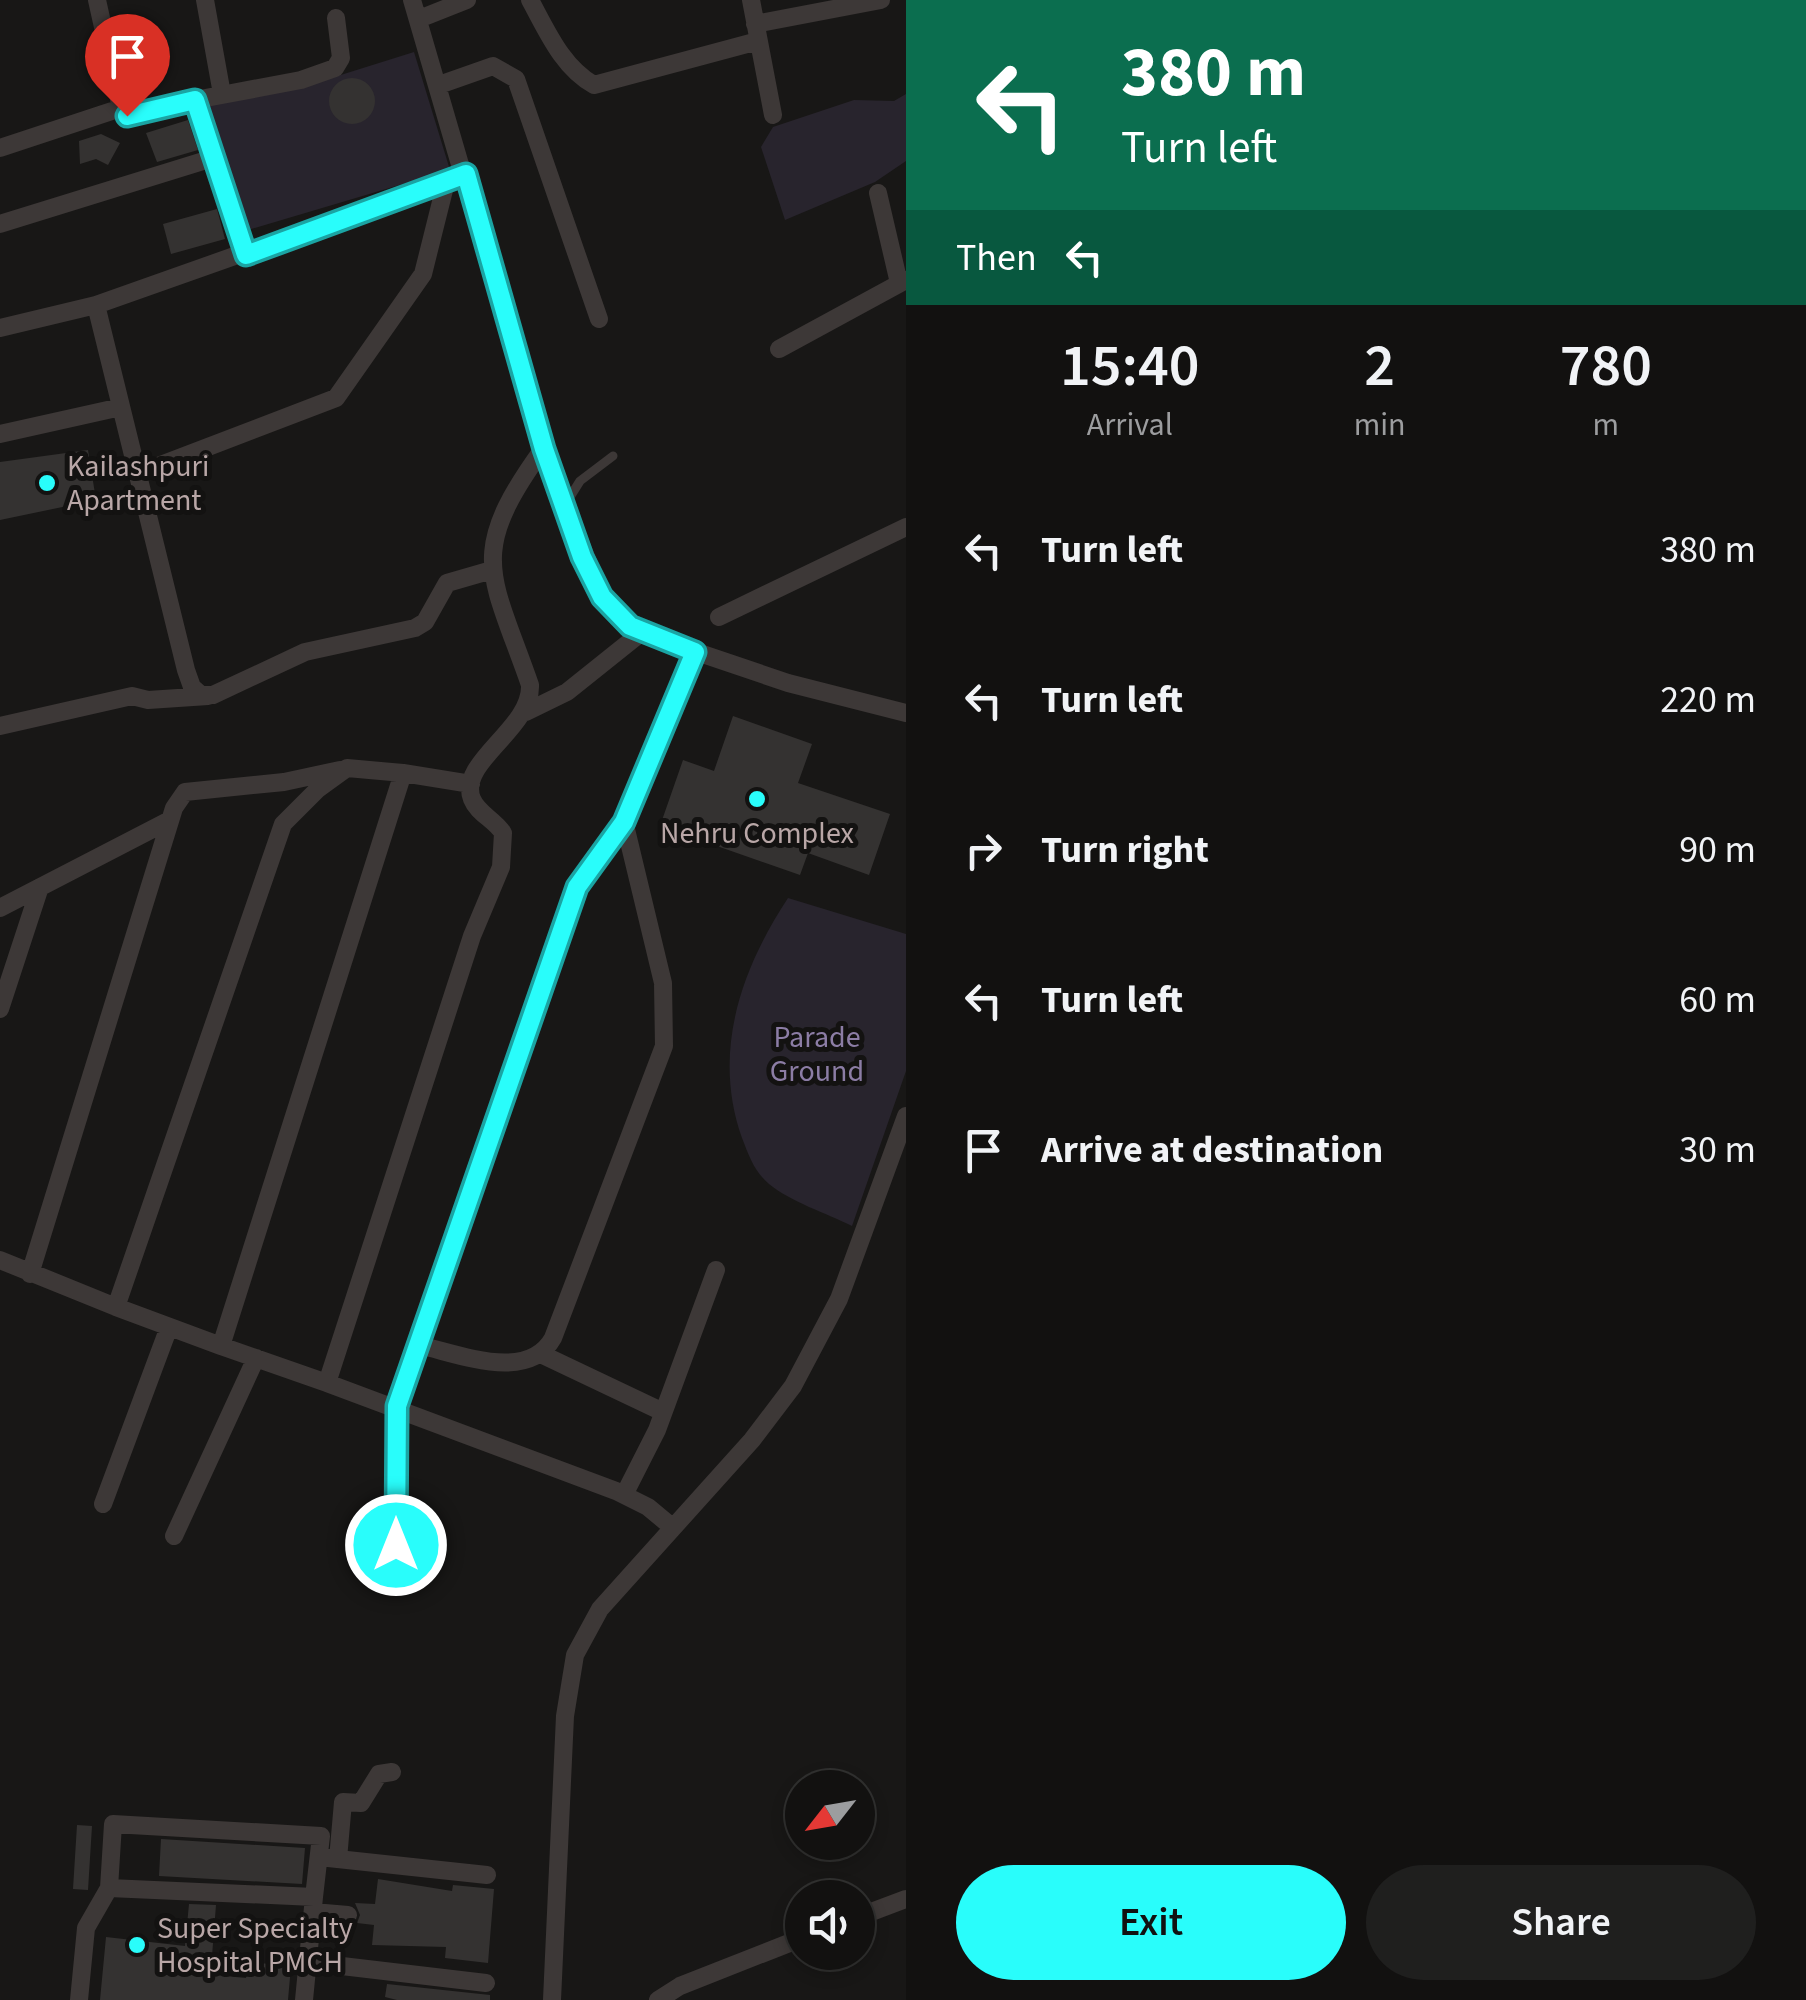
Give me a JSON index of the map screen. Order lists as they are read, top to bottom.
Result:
{
  "parks": ["Parade Ground"],
  "places": ["Kailashpuri Apartment", "Nehru Complex", "Super Specialty Hospital PMCH"],
  "north": "bottom left",
  "page": {
    "turn": ["380 m", "Turn left"],
    "then": "Then",
    "eta": [
      "15:40",
      "Arrival",
      "2",
      "min",
      "780",
      "m"
    ],
    "list": [
      {
        "name": "Turn left",
        "value": "380 m"
      },
      {
        "name": "Turn left",
        "value": "220 m"
      },
      {
        "name": "Turn right",
        "value": "90 m"
      },
      {
        "name": "Turn left",
        "value": "60 m"
      },
      {
        "name": "Arrive at destination",
        "value": "30 m"
      }
    ],
    "buttons": ["Exit", "Share"]
  }
}
